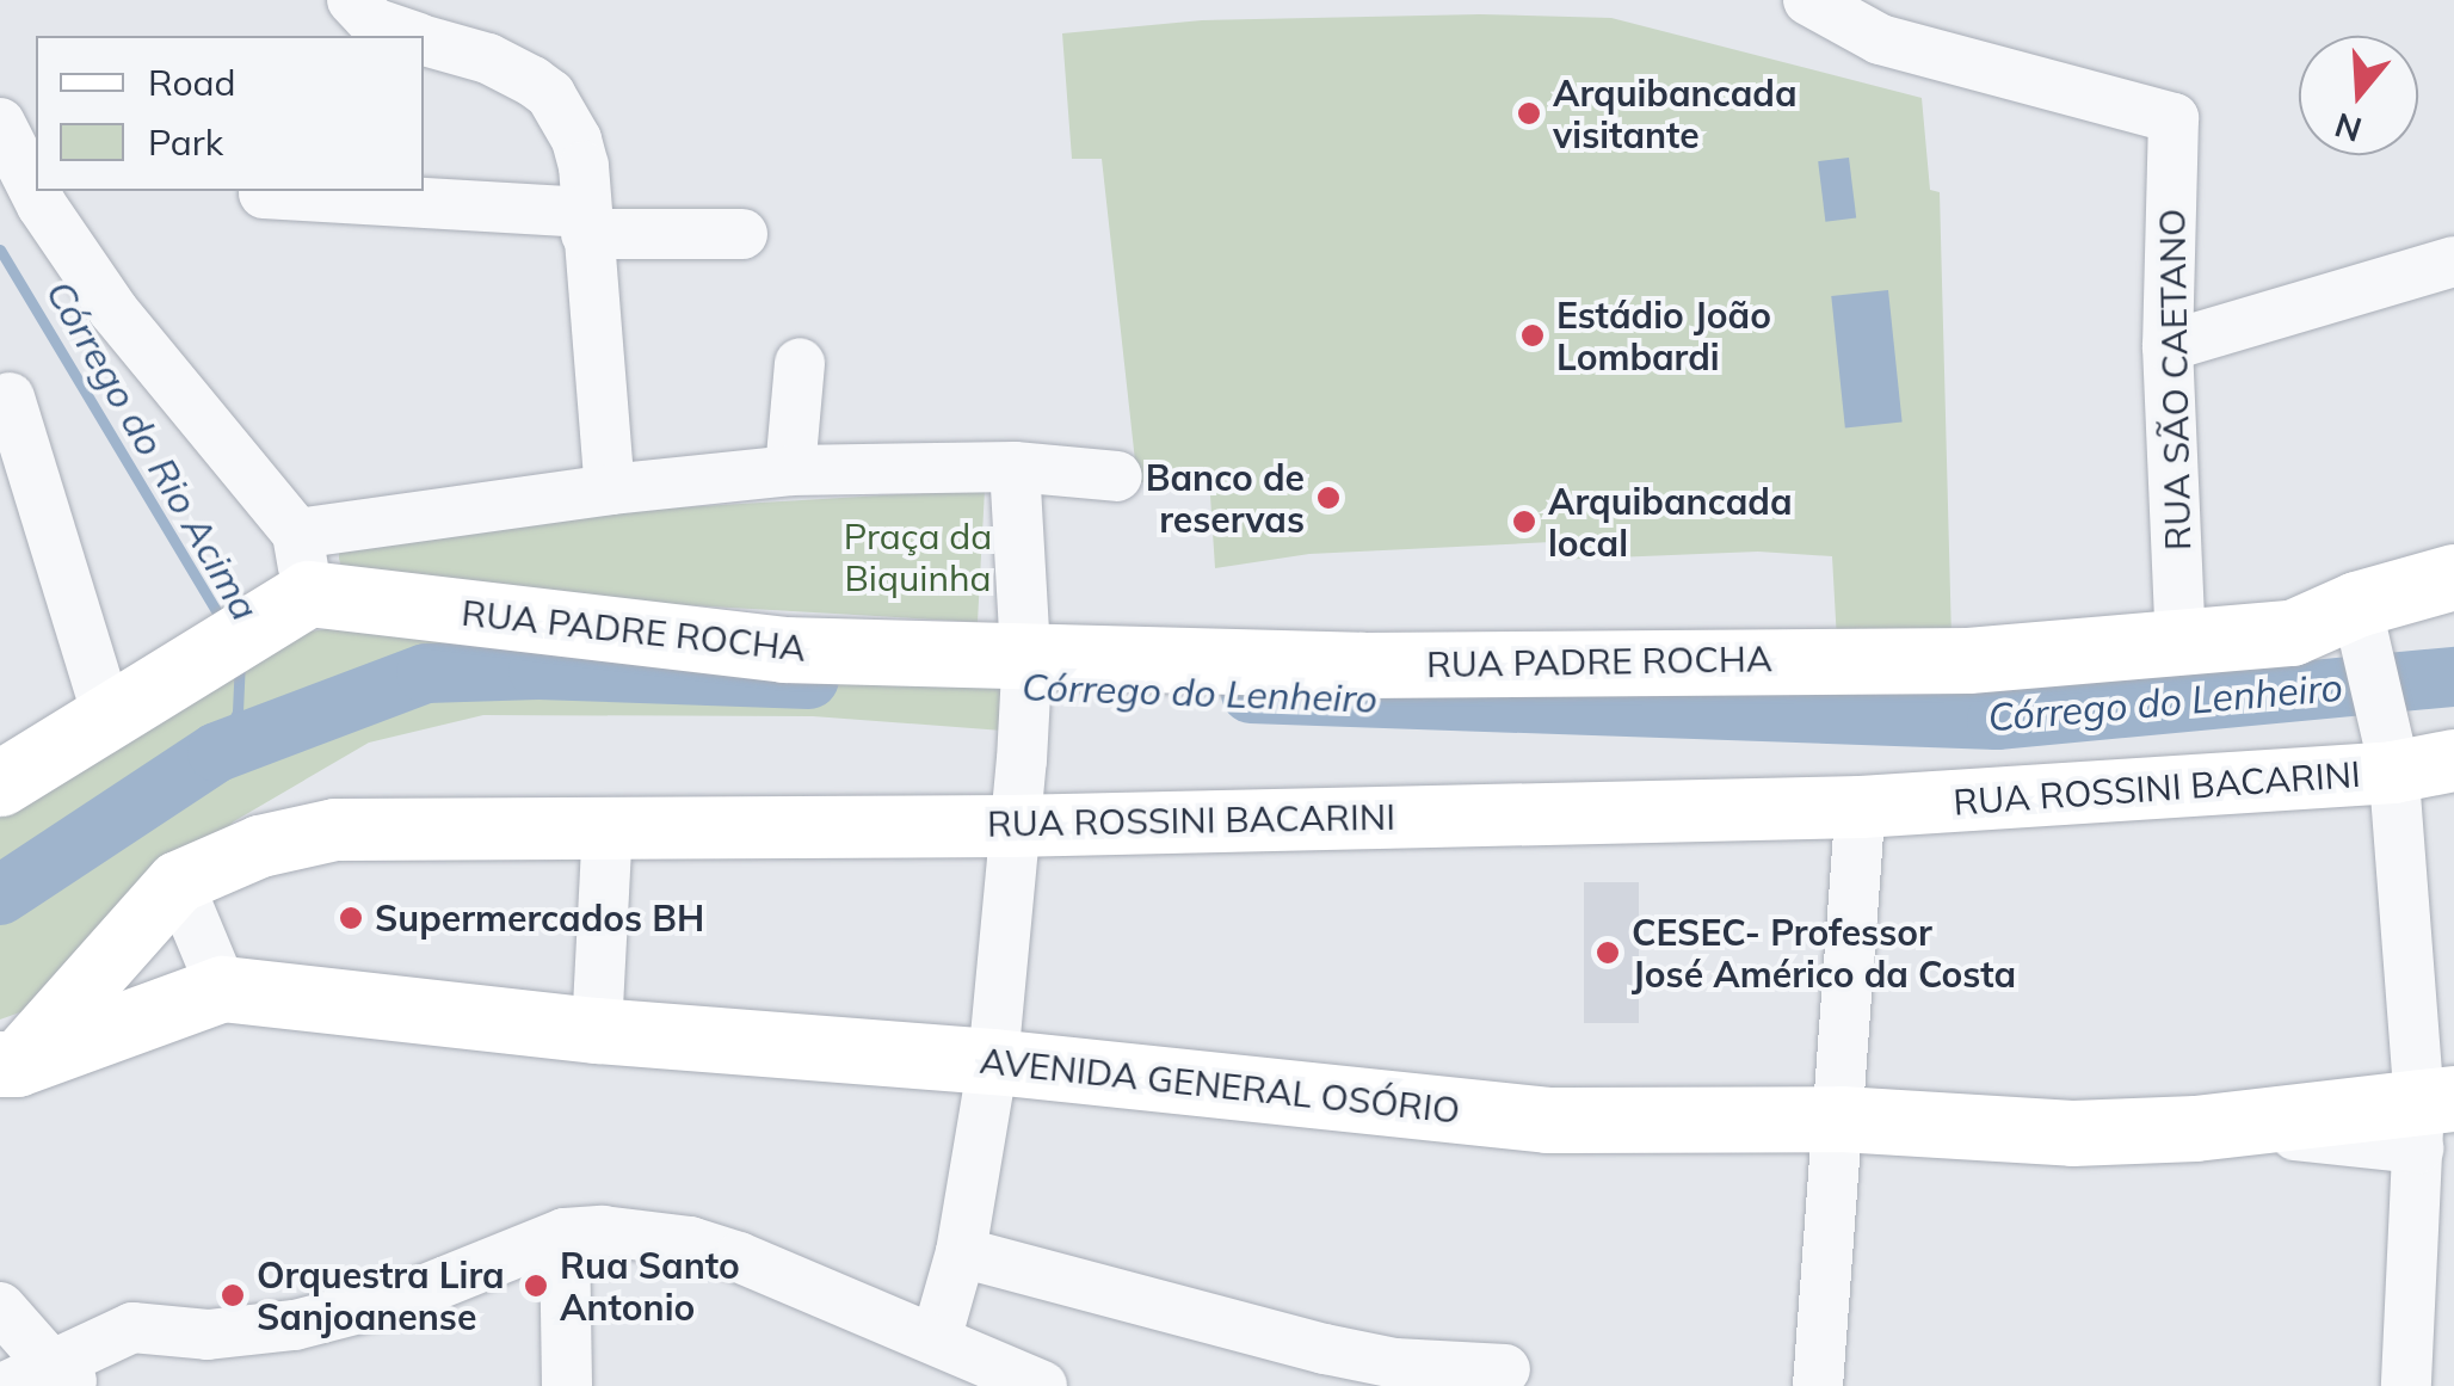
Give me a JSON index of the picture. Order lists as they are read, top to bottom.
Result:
{
  "streets": {
    "highway": ["RUA PADRE ROCHA", "AVENIDA GENERAL OSÓRIO"],
    "main road": ["RUA ROSSINI BACARINI"],
    "street": ["RUA SÃO CAETANO"]
  },
  "crossings": [
    ["RUA SÃO CAETANO", "RUA PADRE ROCHA"],
    ["RUA ROSSINI BACARINI", "AVENIDA GENERAL OSÓRIO"]
  ],
  "water": ["Córrego do Rio Acima", "Córrego do Lenheiro"],
  "parks": ["Praça da Biquinha"],
  "places": [
    "Arquibancada visitante",
    "Estádio João Lombardi",
    "Banco de reservas",
    "Arquibancada local",
    "Supermercados BH",
    "CESEC- Professor José Américo da Costa",
    "Rua Santo Antonio",
    "Orquestra Lira Sanjoanense"
  ],
  "legend": ["Road", "Park"],
  "north": "bottom"
}
